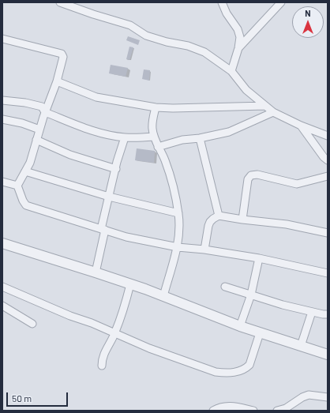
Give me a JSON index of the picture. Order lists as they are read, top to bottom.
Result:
{
  "scale_bar": "50 m",
  "north": "top"
}
